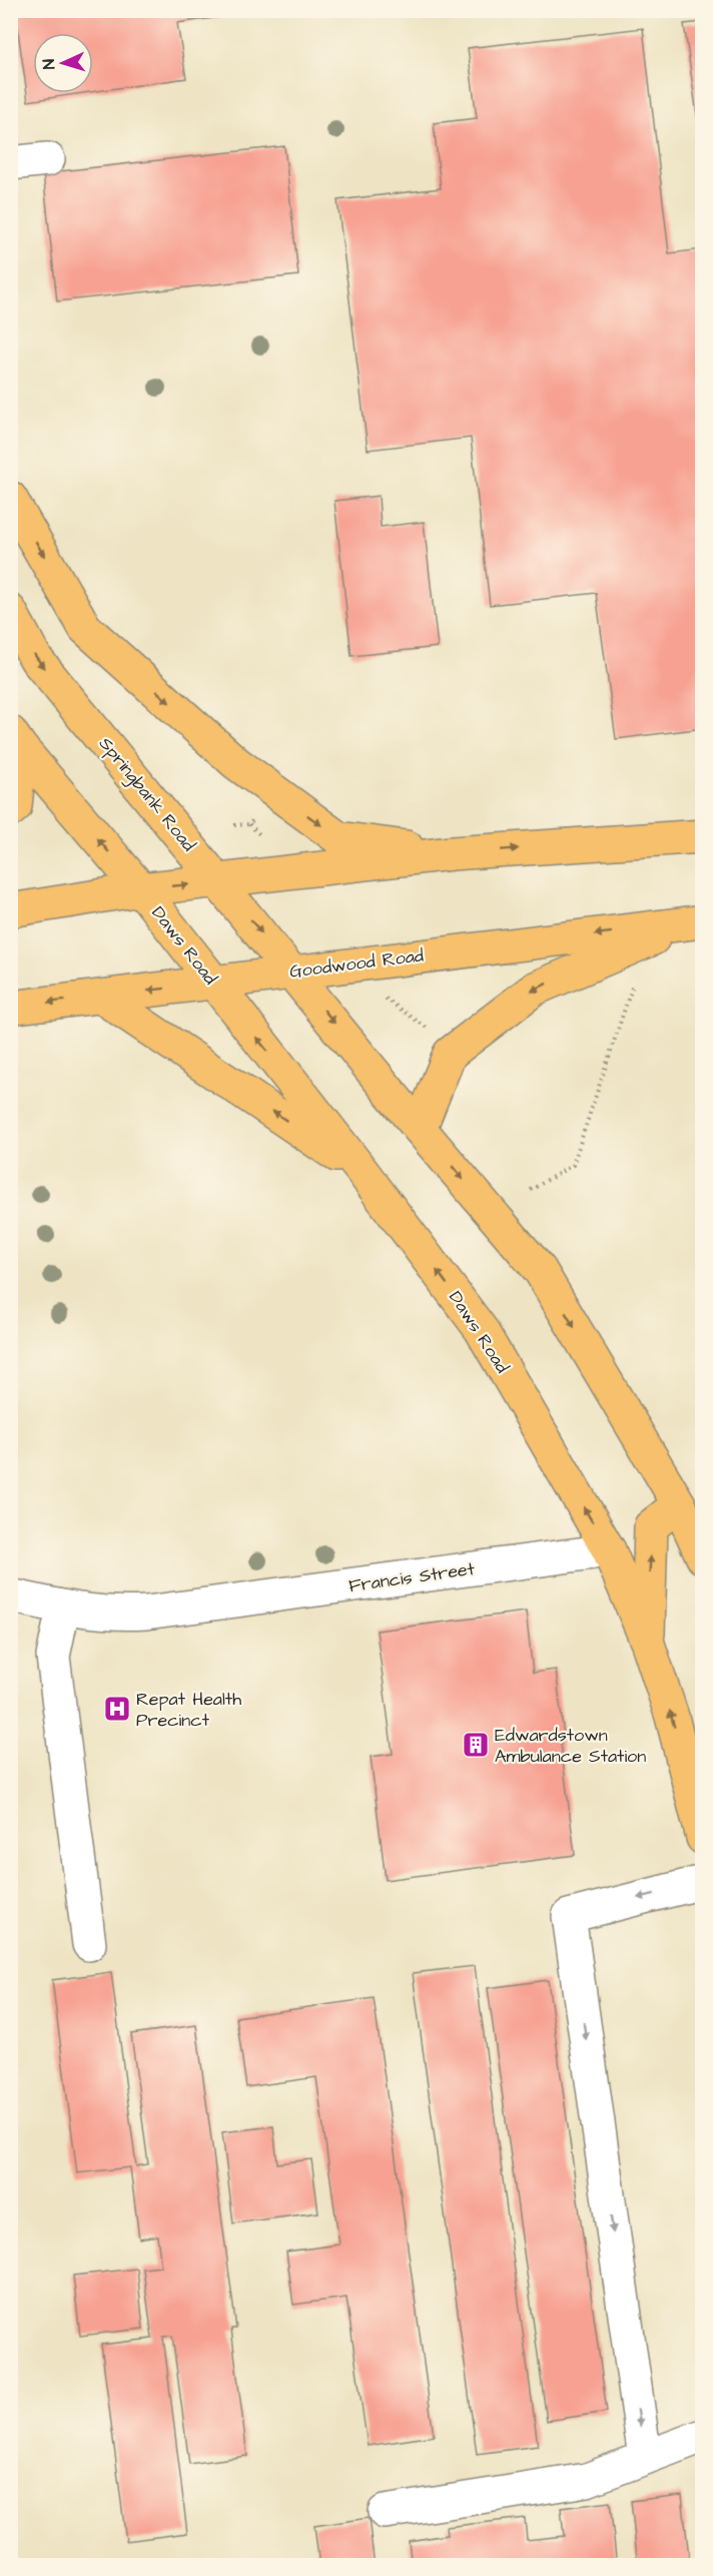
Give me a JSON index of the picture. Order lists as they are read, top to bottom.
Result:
{
  "streets": {
    "main road": ["Springbank Road", "Daws Road", "Goodwood Road"],
    "street": ["Francis Street"]
  },
  "crossings": [
    ["Springbank Road", "Goodwood Road"],
    ["Daws Road", "Goodwood Road"],
    ["Daws Road", "Francis Street"]
  ],
  "places": {
    "hospital": ["Repat Health Precinct"],
    "building": ["Edwardstown Ambulance Station"]
  },
  "north": "left"
}
